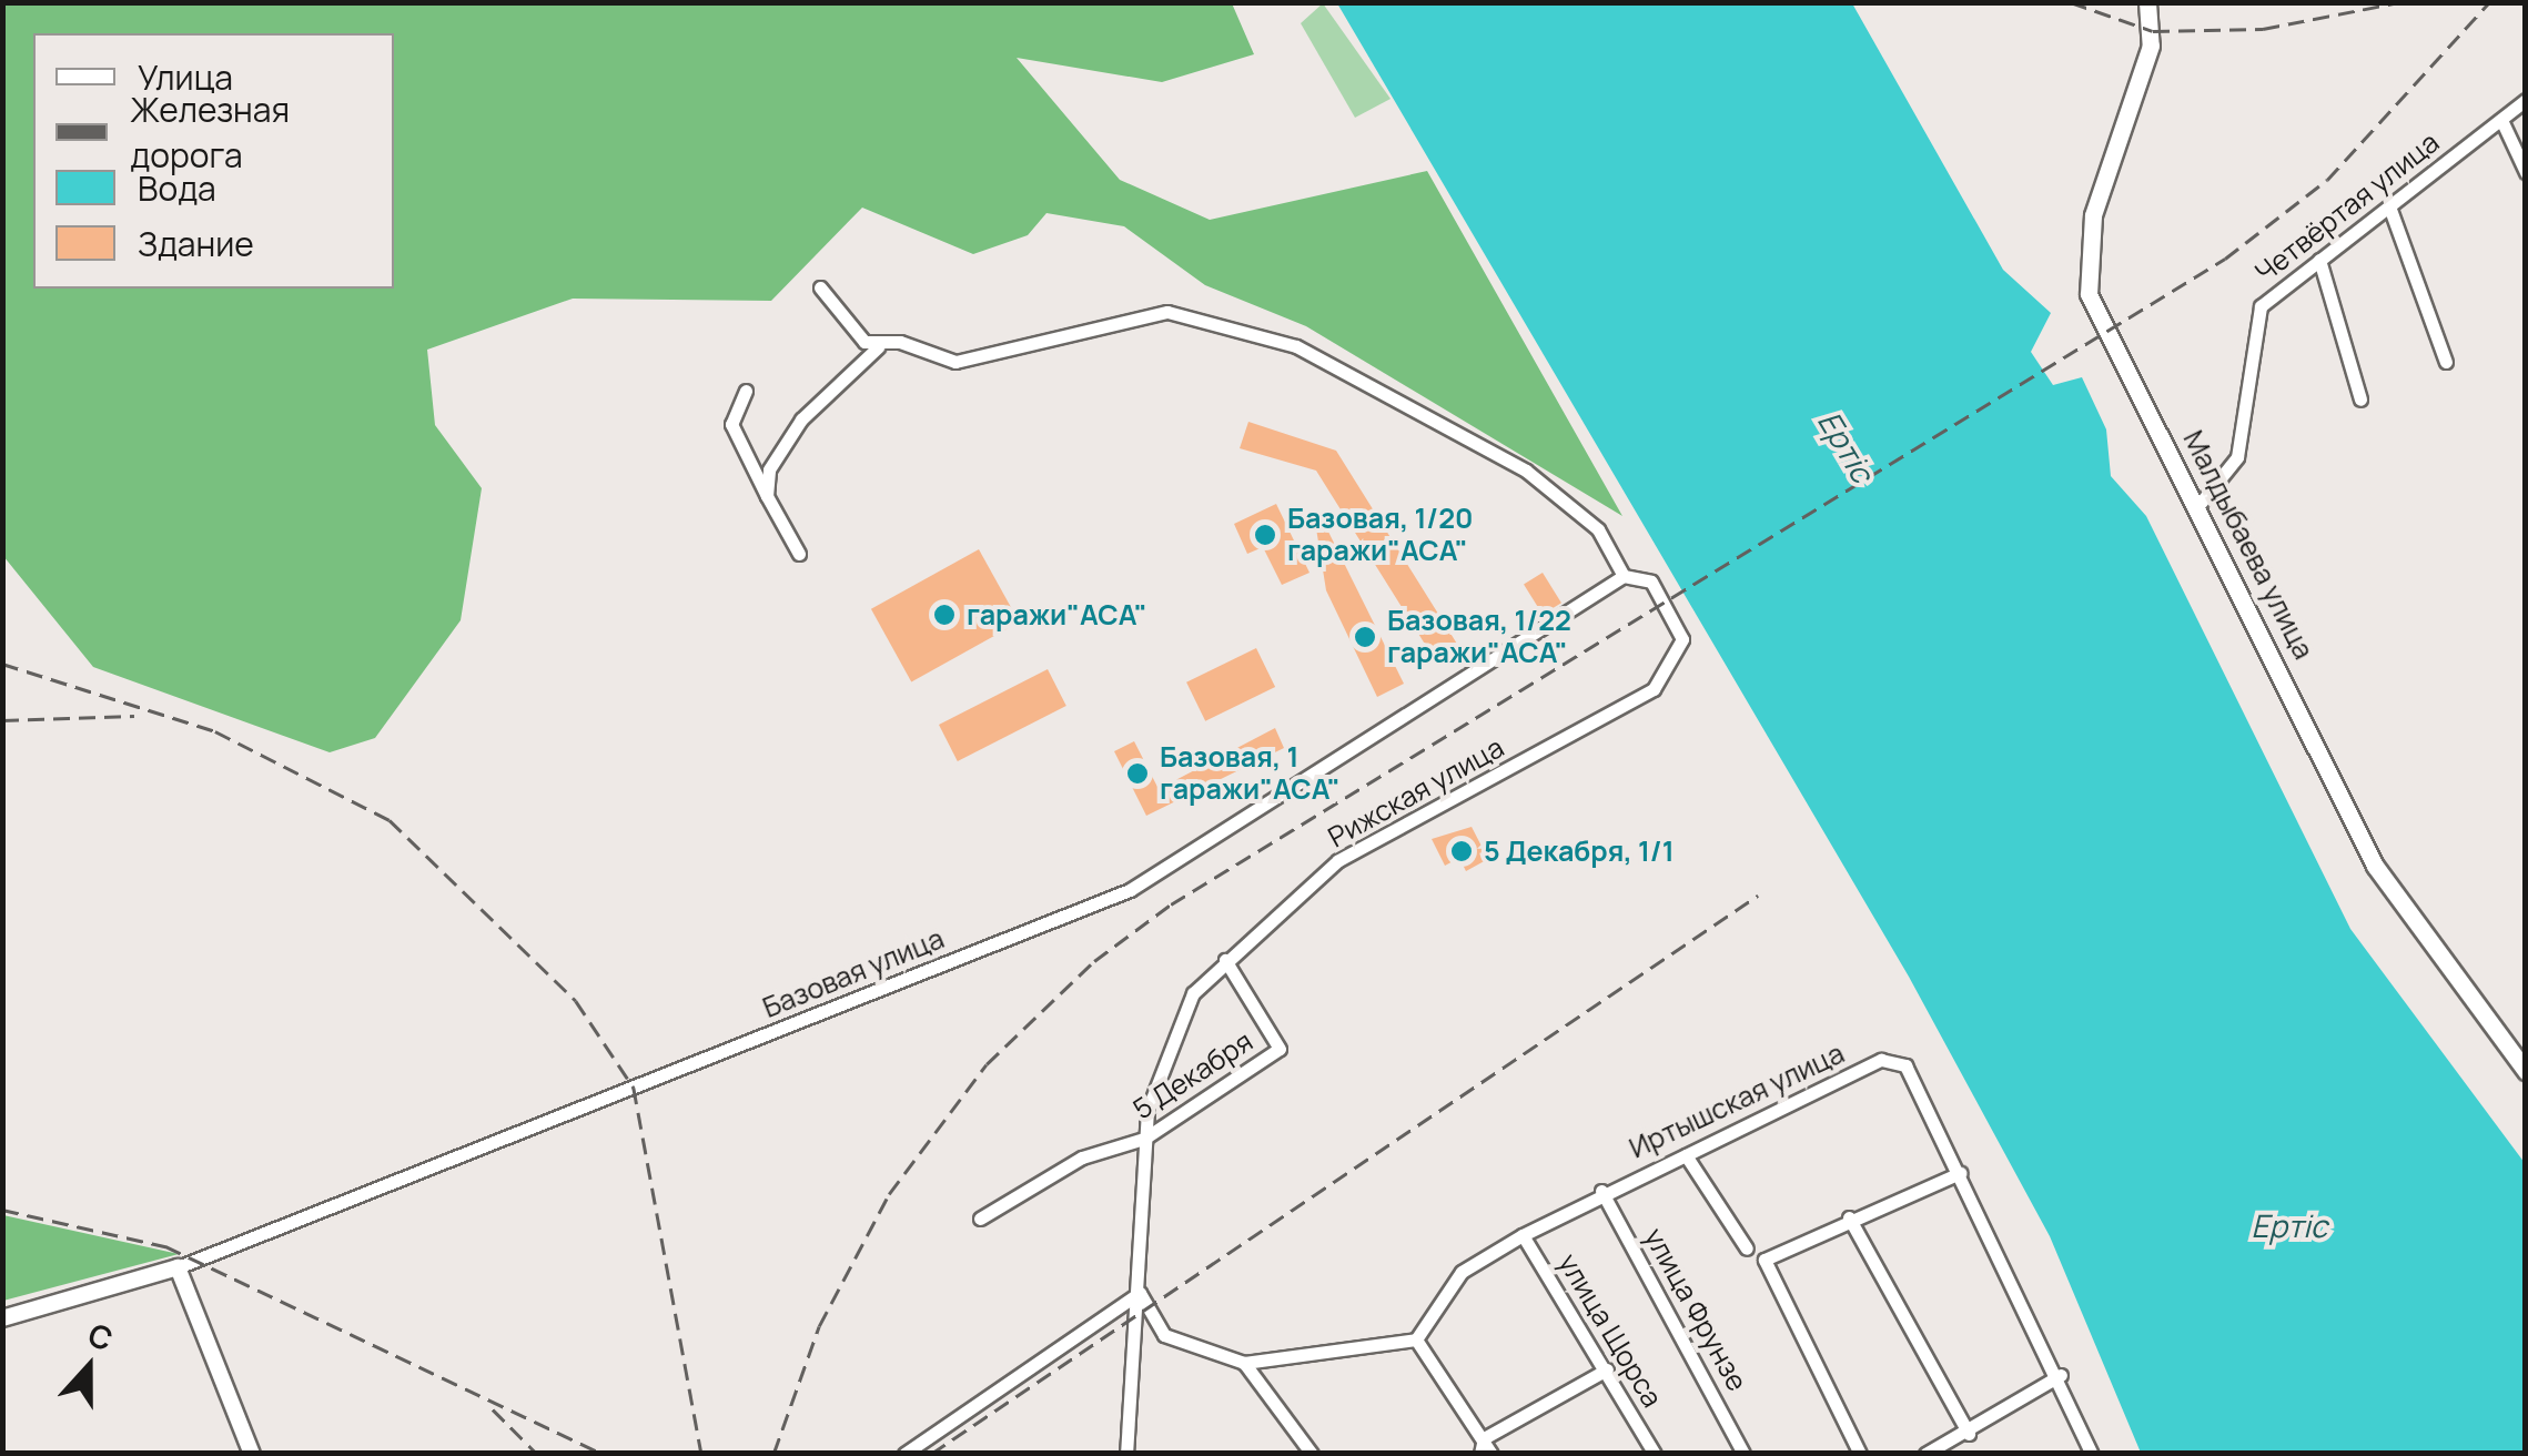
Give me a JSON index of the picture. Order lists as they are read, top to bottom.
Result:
{
  "streets": {
    "main road": ["Малдыбаева улица"],
    "street": [
      "Четвёртая улица",
      "Рижская улица",
      "Базовая улица",
      "5 Декабря",
      "Иртышская улица",
      "улица Фрунзе",
      "улица Щорса"
    ]
  },
  "crossings": [
    ["Четвёртая улица", "Малдыбаева улица"],
    ["Рижская улица", "Базовая улица"],
    ["Рижская улица", "5 Декабря"],
    ["Иртышская улица", "улица Фрунзе"],
    ["Иртышская улица", "улица Щорса"]
  ],
  "water": ["Ертіс"],
  "places": [
    "Базовая, 1/20 гаражи\"ACА\"",
    "гаражи\"ACА\"",
    "Базовая, 1/22 гаражи\"ACА\"",
    "Базовая, 1 гаражи\"ACА\"",
    "5 Декабря, 1/1"
  ],
  "legend": [
    "Улица",
    "Железная дорога",
    "Вода",
    "Здание"
  ],
  "north": "top"
}
